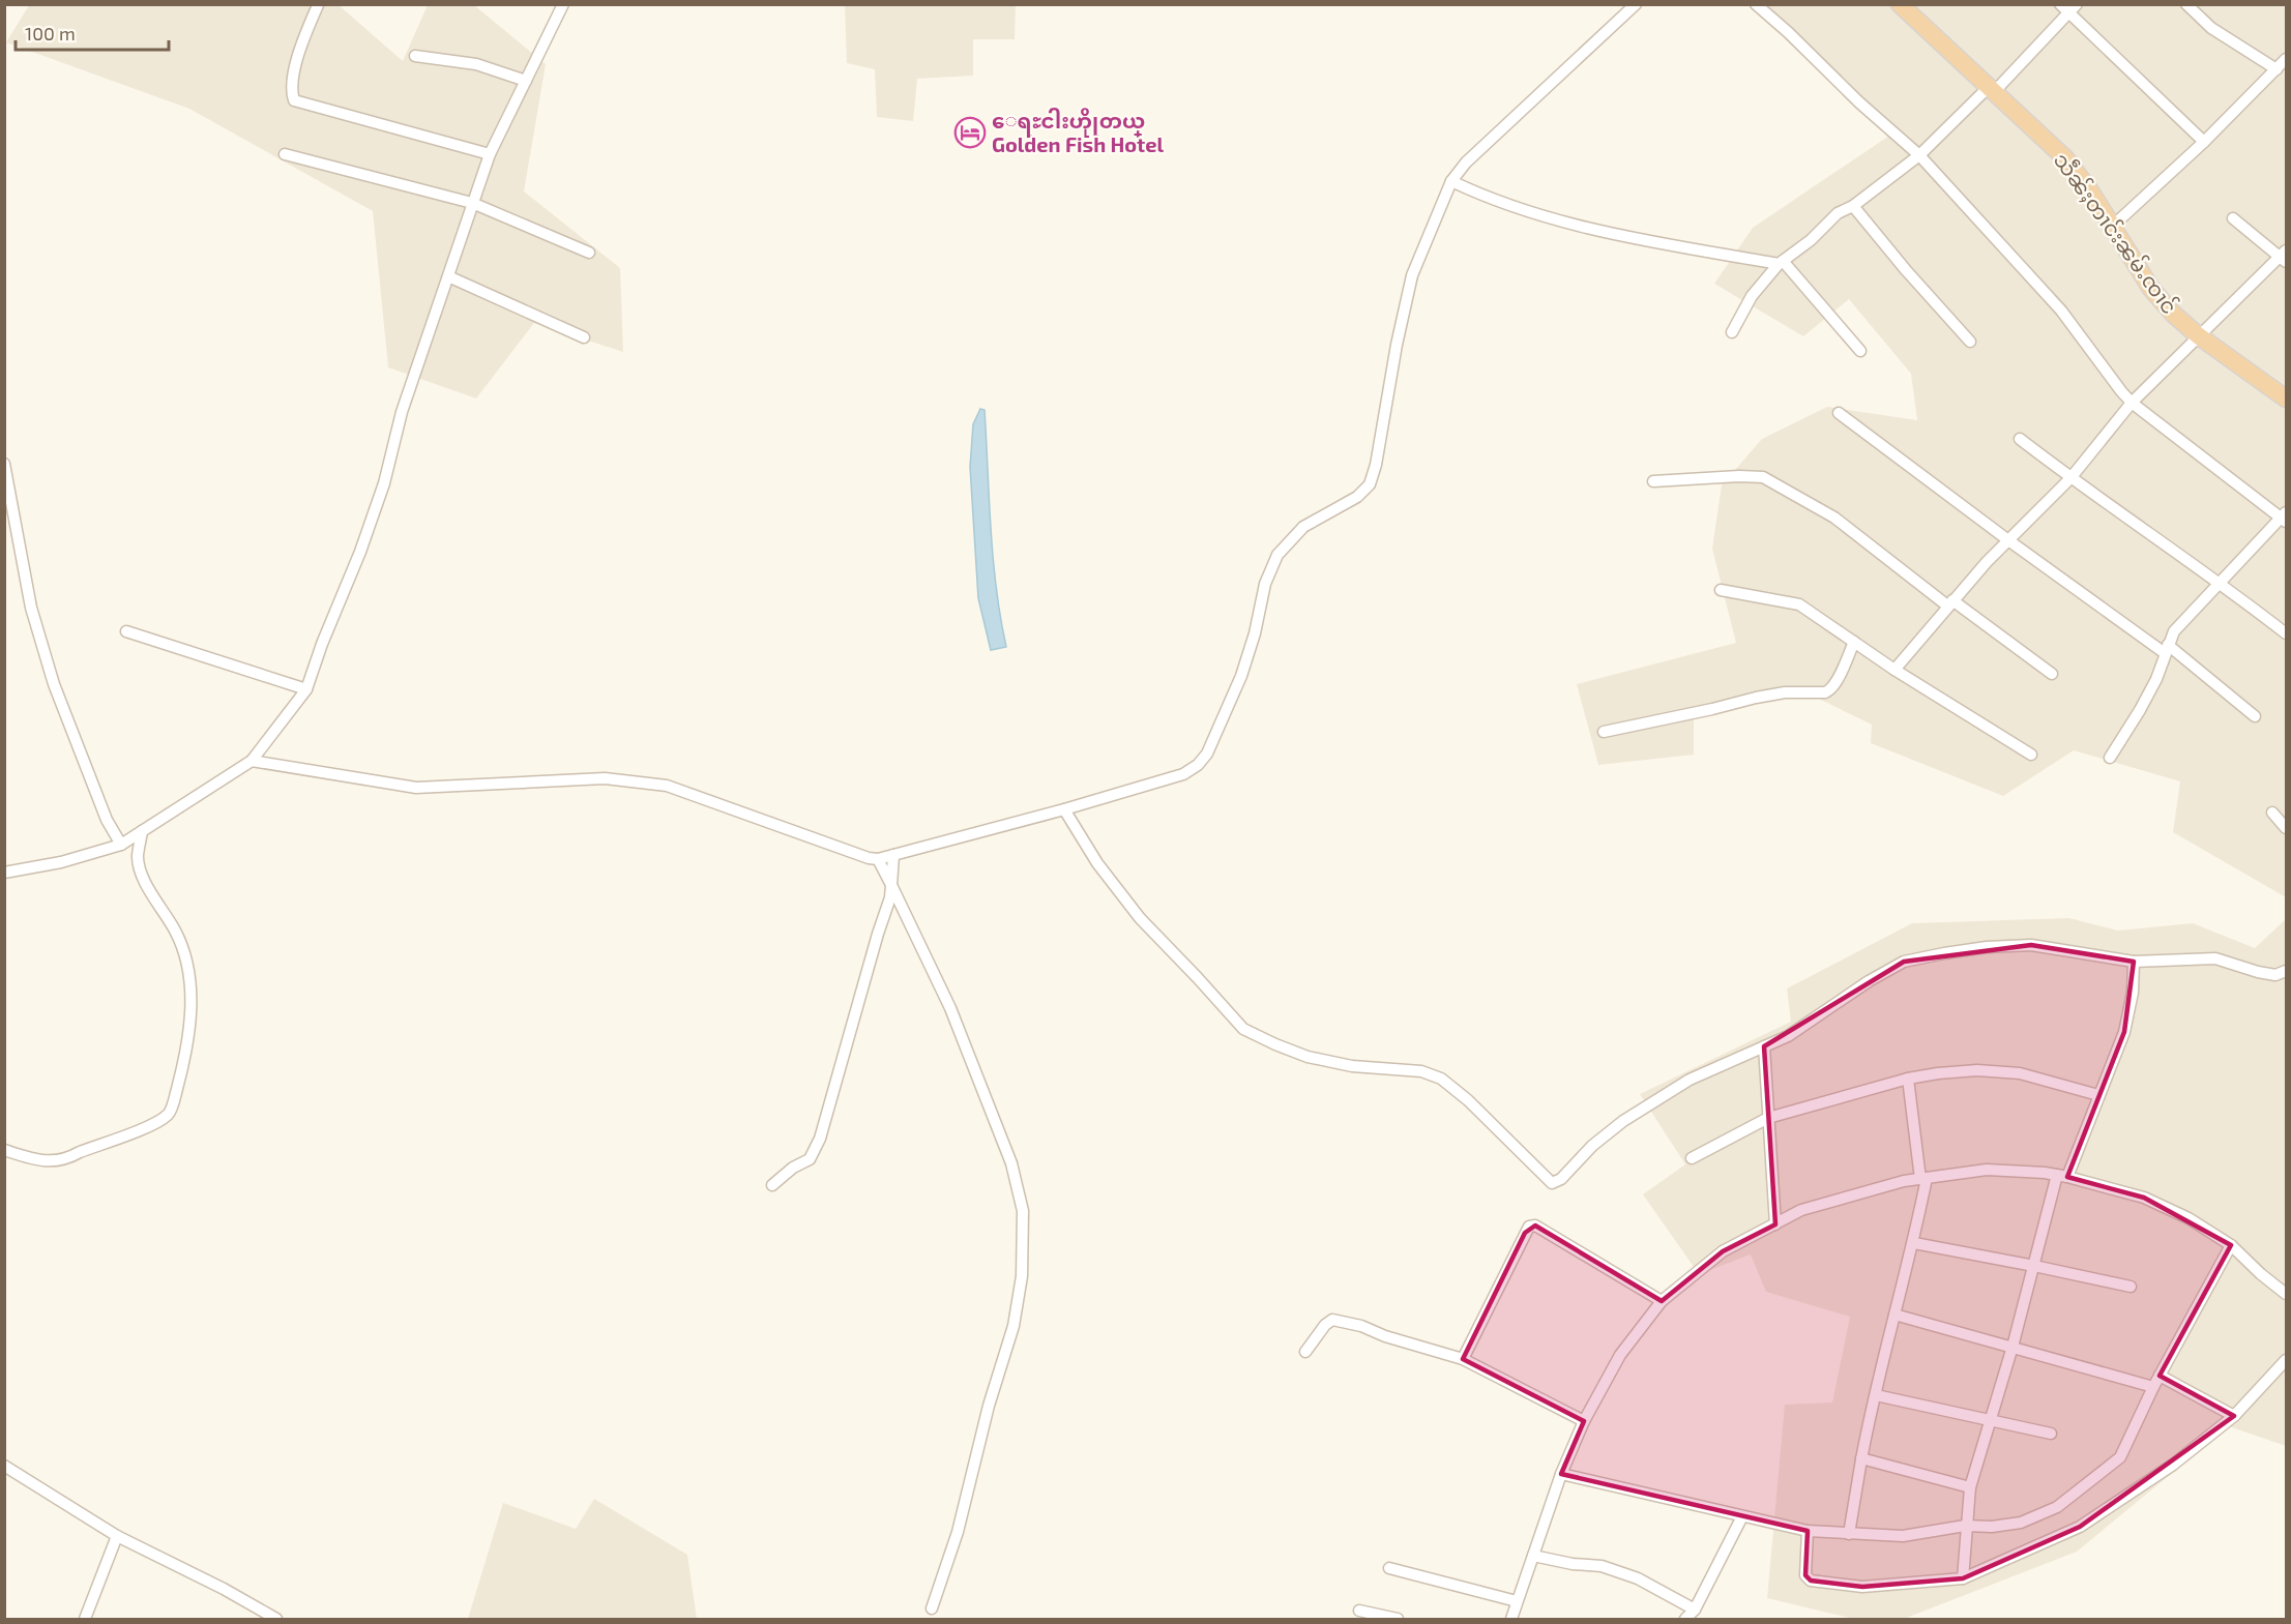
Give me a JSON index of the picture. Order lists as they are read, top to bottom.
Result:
{
  "streets": {
    "highway": ["သဵၼ်ႈတၢင်းၼမ်ႉၸၢင်"]
  },
  "places": {
    "hotel": ["ေရႊငါးဟိုုတယ္ Golden Fish Hotel"]
  },
  "scale_bar": "100 m"
}
